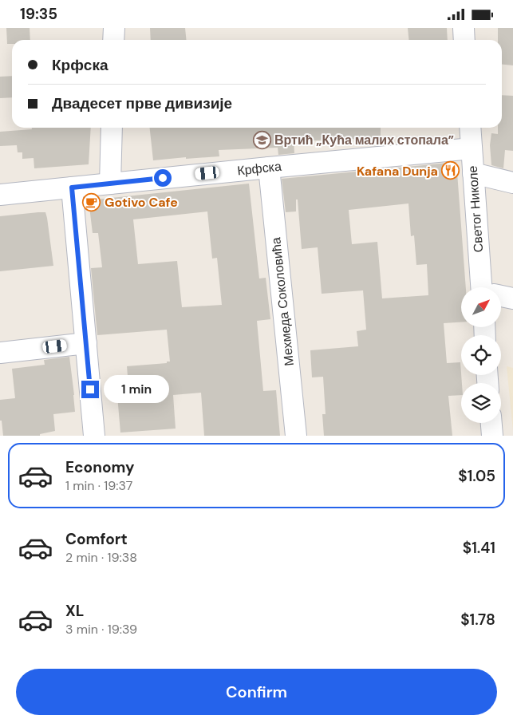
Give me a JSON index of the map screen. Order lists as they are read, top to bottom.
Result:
{
  "streets": {
    "street": ["Крфска", "Светог Николе", "Мехмеда Соколовића"]
  },
  "crossings": [
    ["Крфска", "Светог Николе"],
    ["Крфска", "Мехмеда Соколовића"]
  ],
  "places": {
    "school or university": ["Вртић „Кућа малих стопала”"],
    "restaurant": ["Kafana Dunja"],
    "cafe": ["Gotivo Cafe"]
  },
  "north": "top right",
  "page": {
    "status": "19:35",
    "banner": ["Крфска", "Двадесет прве дивизије"],
    "bubble": "1 min",
    "list": [
      {
        "name": "Economy",
        "note": "1 min · 19:37",
        "value": "$1.05"
      },
      {
        "name": "Comfort",
        "note": "2 min · 19:38",
        "value": "$1.41"
      },
      {
        "name": "XL",
        "note": "3 min · 19:39",
        "value": "$1.78"
      }
    ],
    "buttons": "Confirm"
  }
}
